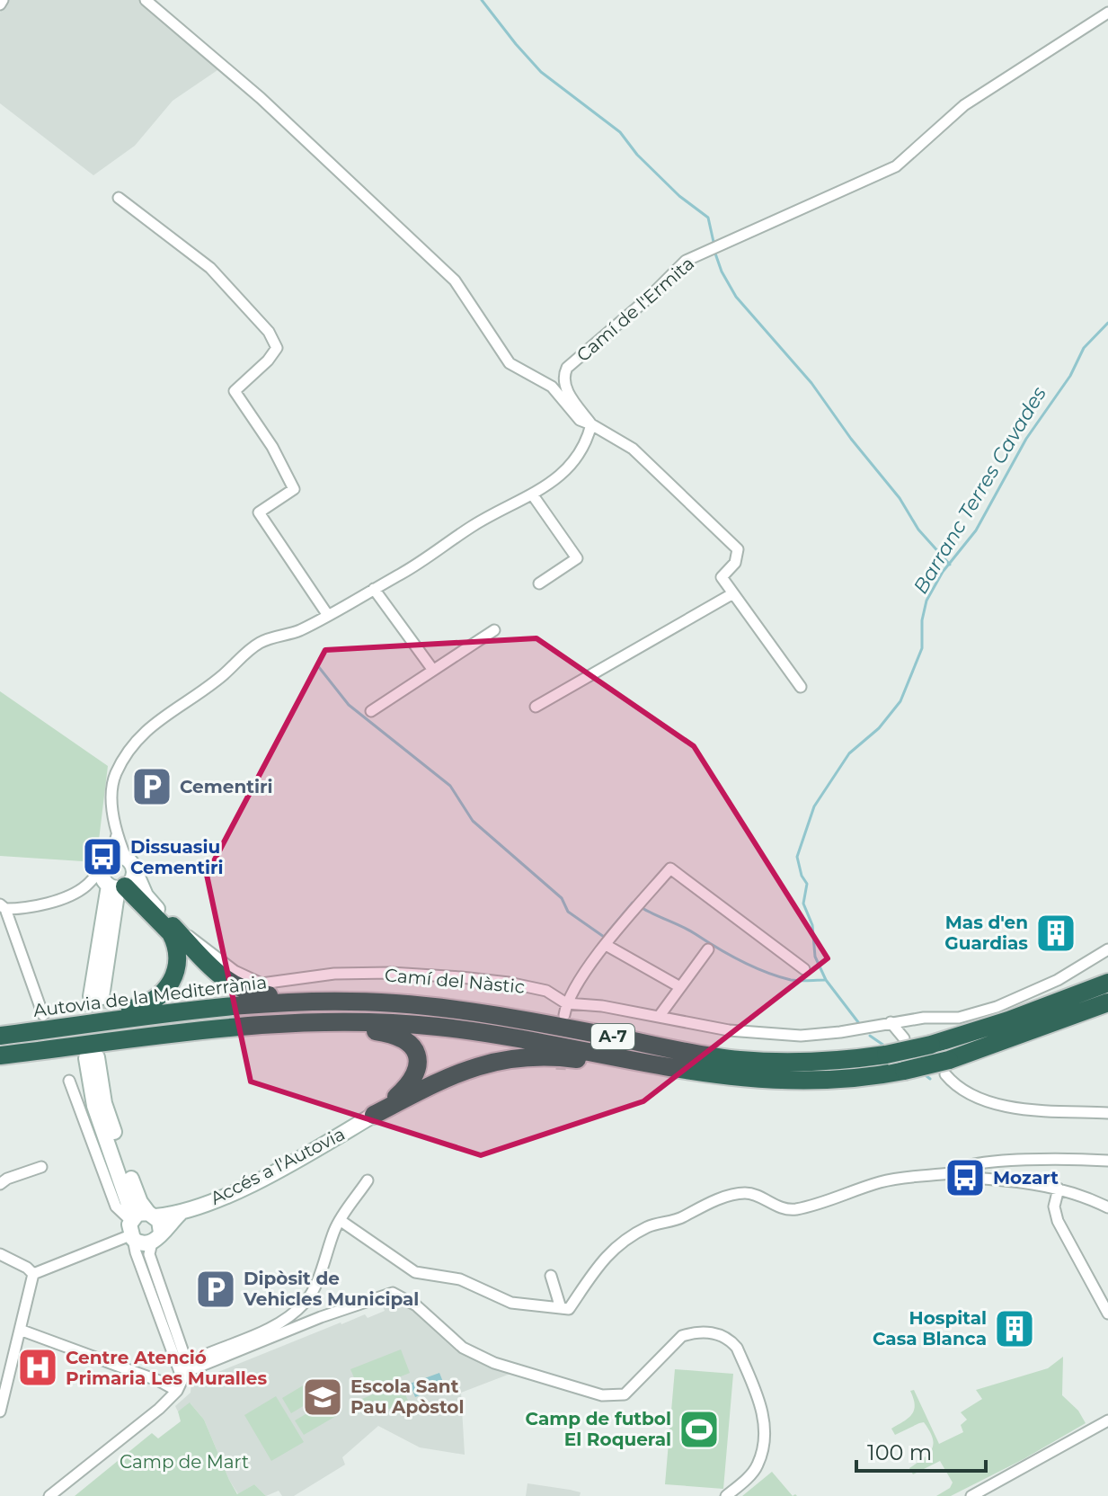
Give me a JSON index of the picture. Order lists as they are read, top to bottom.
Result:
{
  "streets": {
    "highway": ["Autovia de la Mediterrània", "A-7"],
    "street": ["Camí de l'Ermita", "Camí del Nàstic", "Accés a l'Autovia"]
  },
  "water": ["Barranc Terres Cavades"],
  "parks": ["Camp de Mart"],
  "places": {
    "parking": ["Cementiri", "Dipòsit de Vehicles Municipal"],
    "bus stop": ["Dissuasiu Cementiri", "Mozart"],
    "building": ["Mas d'en Guardias", "Hospital Casa Blanca"],
    "hospital": ["Centre Atenció Primaria Les Muralles"],
    "school or university": ["Escola Sant Pau Apòstol"],
    "sports": ["Camp de futbol El Roqueral"]
  },
  "scale_bar": "100 m"
}
